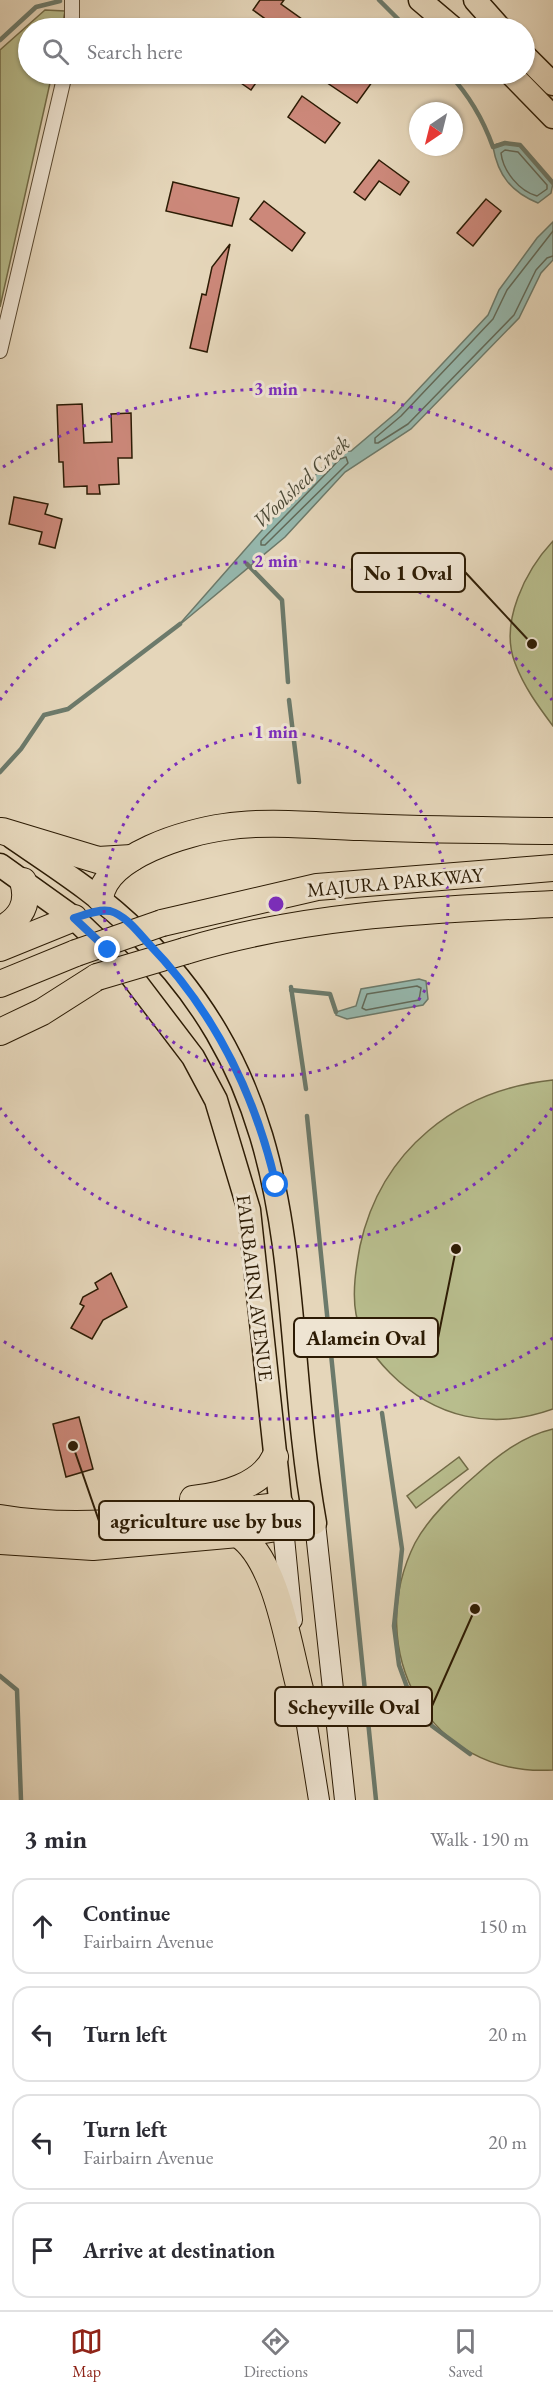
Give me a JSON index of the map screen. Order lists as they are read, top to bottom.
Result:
{
  "streets": {
    "highway": ["MAJURA PARKWAY"],
    "main road": ["FAIRBAIRN AVENUE"]
  },
  "water": ["Woolshed Creek"],
  "places": [
    "No 1 Oval",
    "Alamein Oval",
    "agriculture use by bus",
    "Scheyville Oval"
  ],
  "north": "bottom left",
  "page": {
    "search": "Search here",
    "heading": ["3 min", "Walk · 190 m"],
    "list": [
      ["Continue", "Fairbairn Avenue", "150 m"],
      ["Turn left", "20 m"],
      ["Turn left", "Fairbairn Avenue", "20 m"],
      "Arrive at destination"
    ],
    "nav": ["Map", "Directions", "Saved"]
  },
  "rings": ["3 min", "2 min", "1 min"]
}
